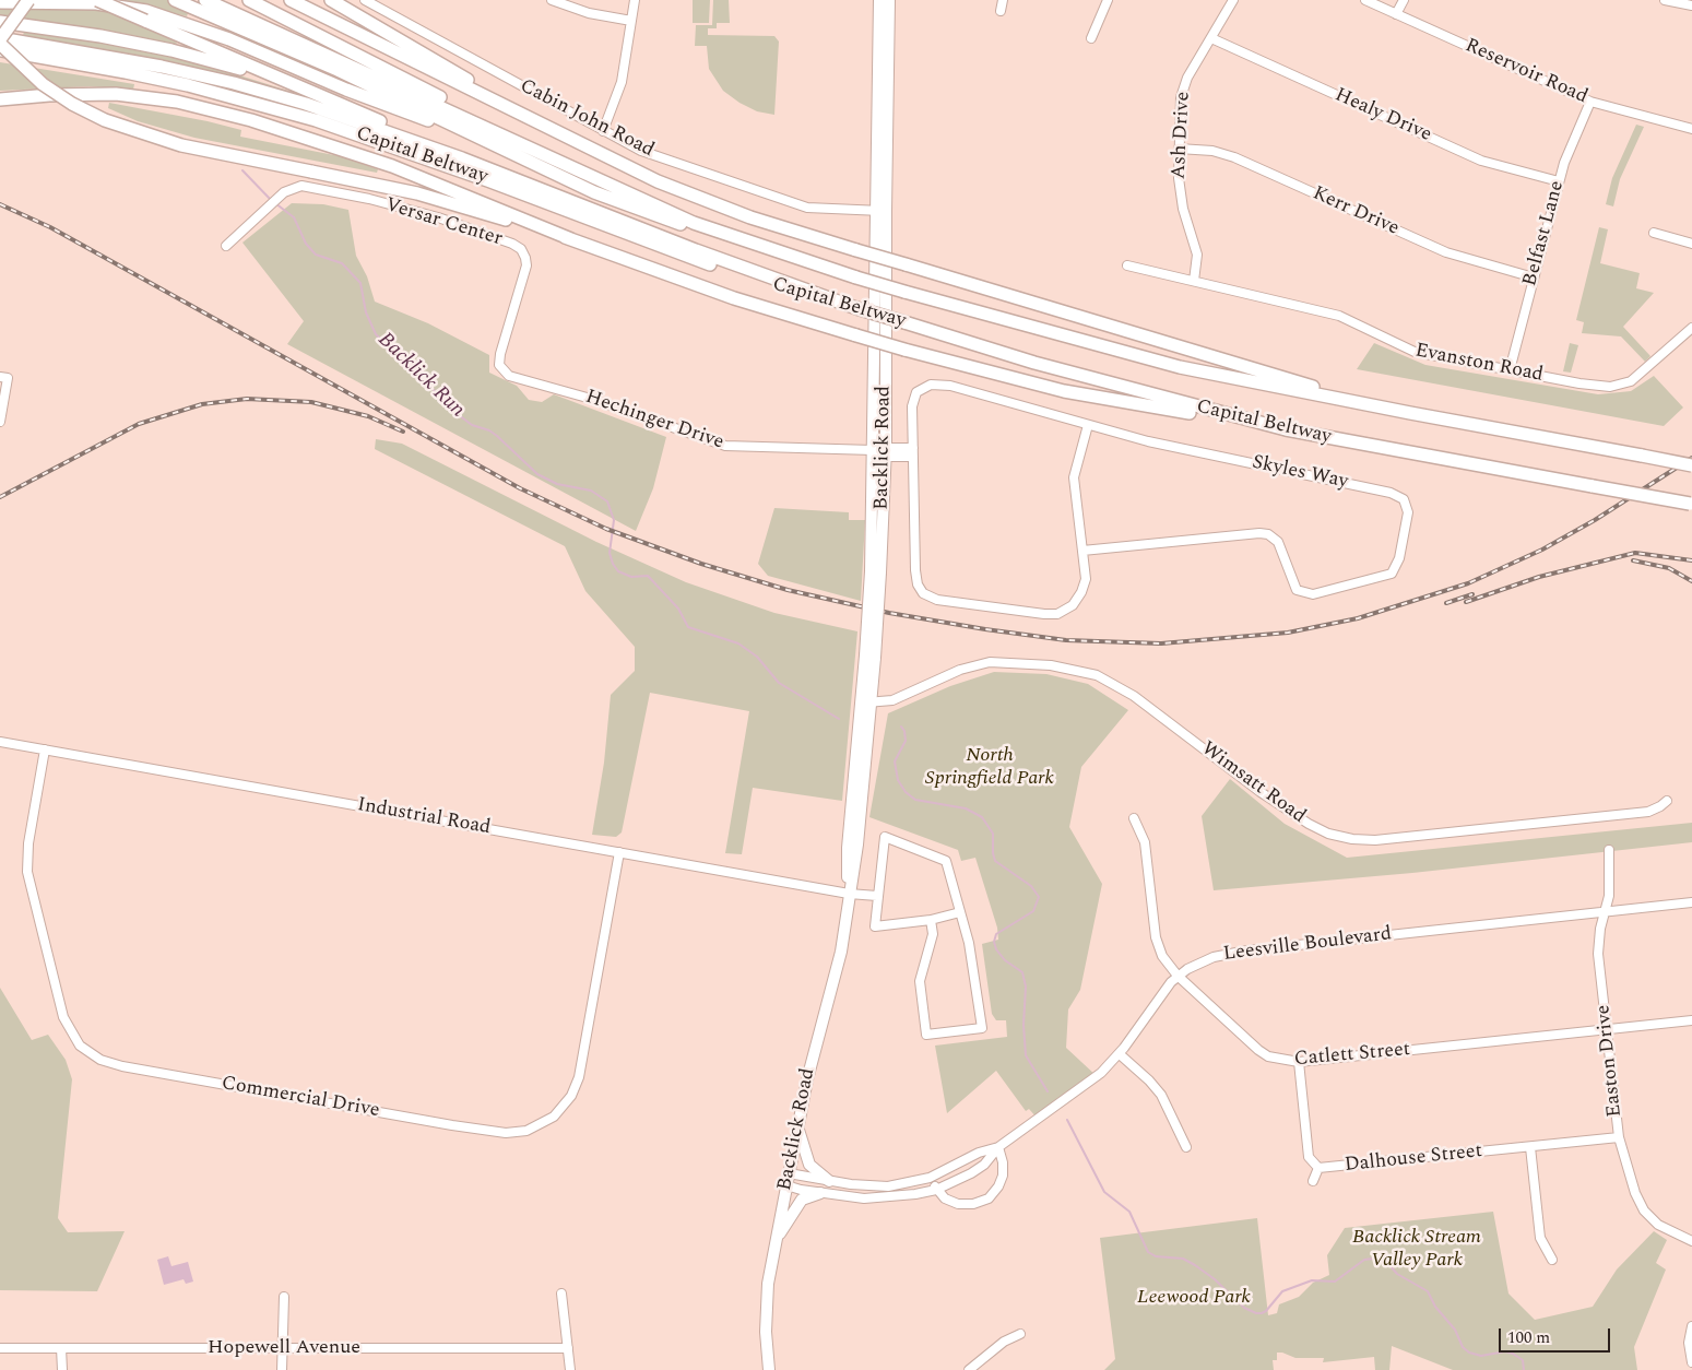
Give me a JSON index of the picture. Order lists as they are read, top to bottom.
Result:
{
  "streets": {
    "highway": ["Capital Beltway"],
    "main road": ["Backlick Road"],
    "street": [
      "Reservoir Road",
      "Healy Drive",
      "Cabin John Road",
      "Ash Drive",
      "Kerr Drive",
      "Versar Center",
      "Belfast Lane",
      "Evanston Road",
      "Hechinger Drive",
      "Skyles Way",
      "Wimsatt Road",
      "Industrial Road",
      "Leesville Boulevard",
      "Catlett Street",
      "Easton Drive",
      "Commercial Drive",
      "Dalhouse Street",
      "Hopewell Avenue"
    ]
  },
  "crossings": [
    ["Reservoir Road", "Belfast Lane"],
    ["Healy Drive", "Ash Drive"],
    ["Healy Drive", "Belfast Lane"],
    ["Cabin John Road", "Backlick Road"],
    ["Ash Drive", "Kerr Drive"],
    ["Ash Drive", "Evanston Road"],
    ["Kerr Drive", "Belfast Lane"],
    ["Versar Center", "Hechinger Drive"],
    ["Belfast Lane", "Evanston Road"],
    ["Hechinger Drive", "Backlick Road"],
    ["Backlick Road", "Wimsatt Road"],
    ["Backlick Road", "Industrial Road"],
    ["Backlick Road", "Leesville Boulevard"],
    ["Industrial Road", "Commercial Drive"],
    ["Leesville Boulevard", "Catlett Street"],
    ["Leesville Boulevard", "Easton Drive"],
    ["Catlett Street", "Easton Drive"],
    ["Catlett Street", "Dalhouse Street"],
    ["Easton Drive", "Dalhouse Street"]
  ],
  "water": ["Backlick Run"],
  "parks": ["North Springfield Park", "Backlick Stream Valley Park", "Leewood Park"],
  "scale_bar": "100 m"
}
